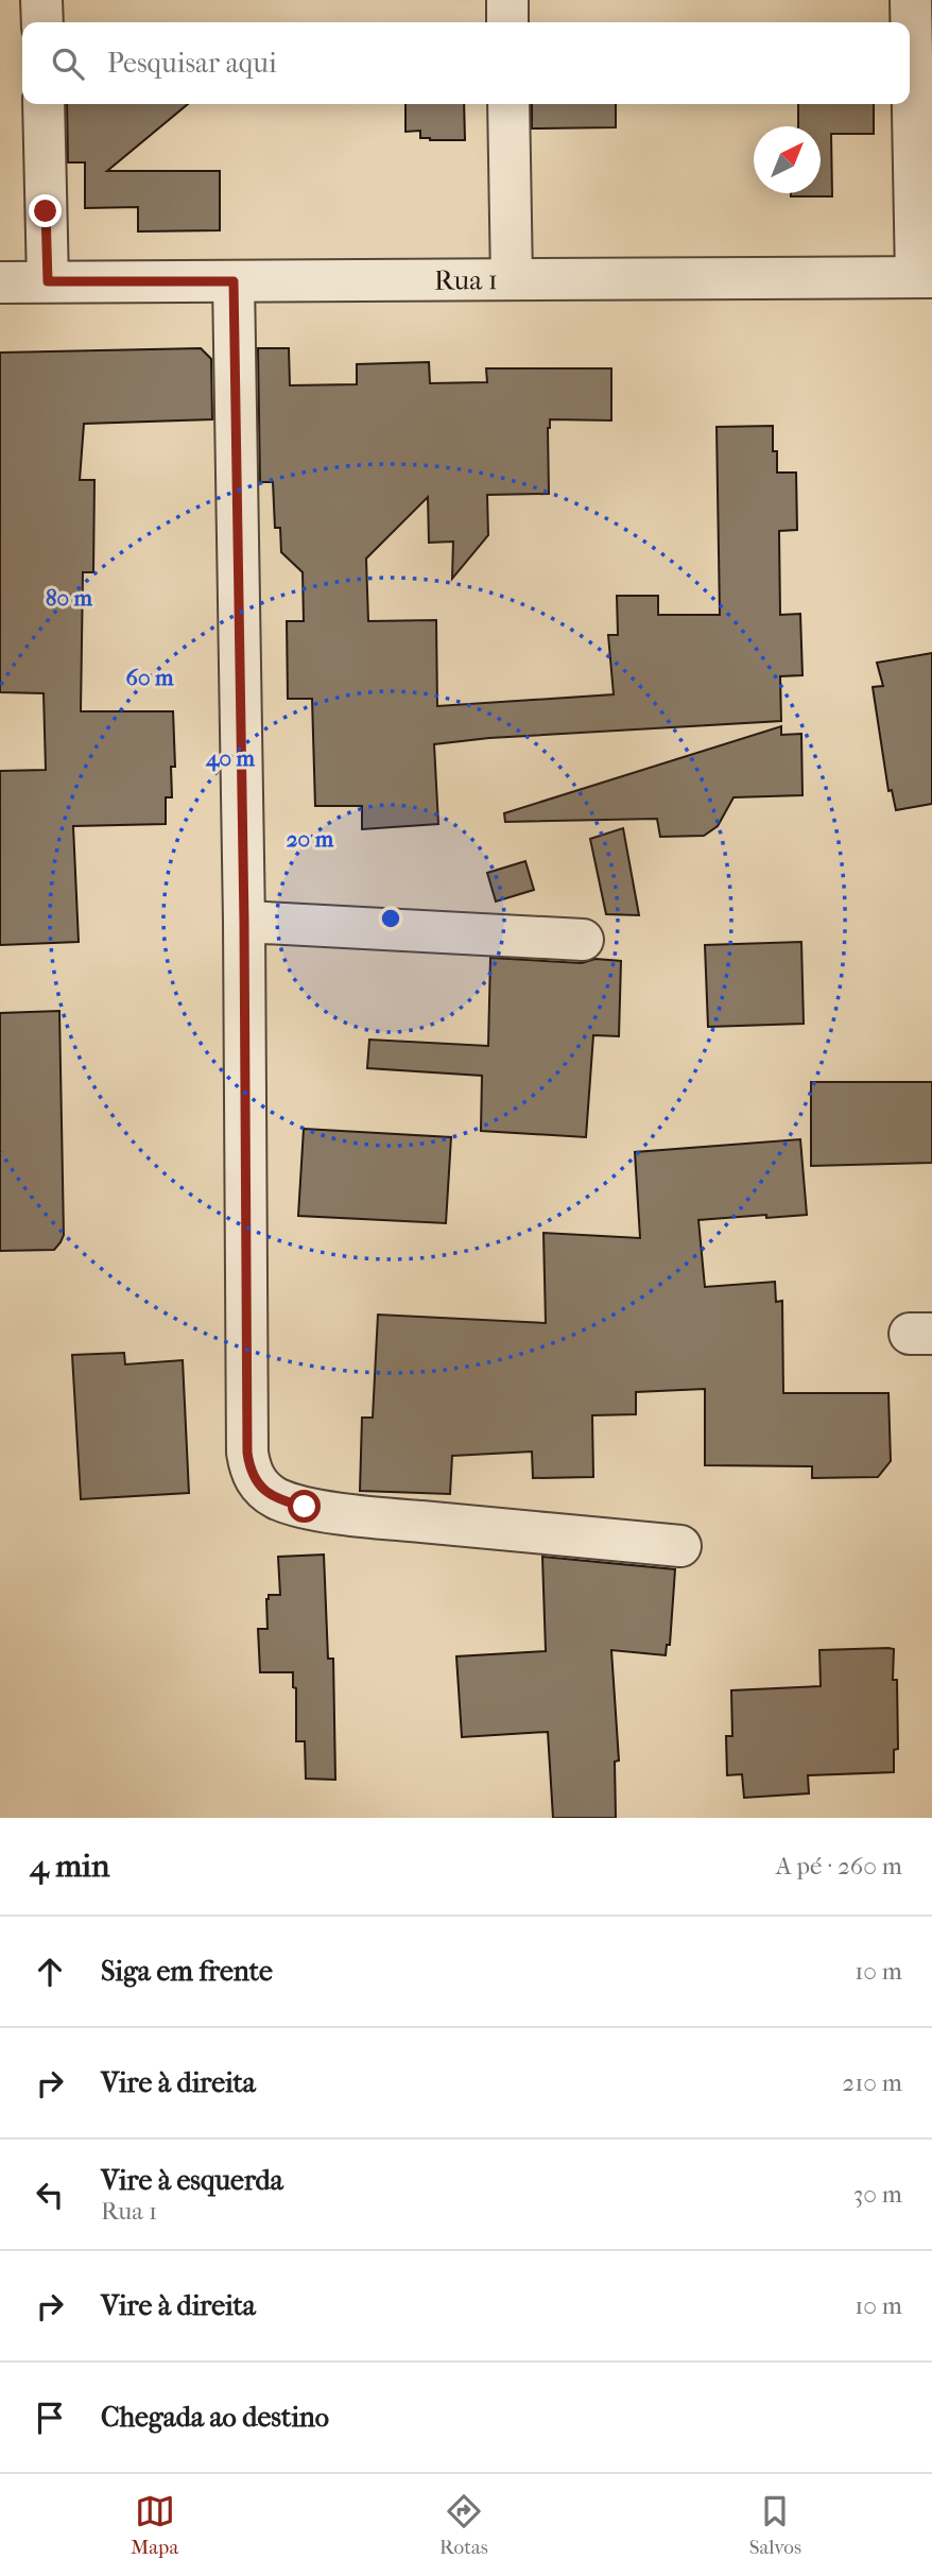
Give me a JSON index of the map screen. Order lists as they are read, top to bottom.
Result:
{
  "streets": {
    "street": ["Rua 1"]
  },
  "north": "top right",
  "page": {
    "search": "Pesquisar aqui",
    "heading": ["4 min", "A pé · 260 m"],
    "list": [
      ["Siga em frente", "10 m"],
      ["Vire à direita", "210 m"],
      ["Vire à esquerda", "Rua 1", "30 m"],
      ["Vire à direita", "10 m"],
      "Chegada ao destino"
    ],
    "nav": ["Mapa", "Rotas", "Salvos"]
  },
  "rings": [
    "80 m",
    "60 m",
    "40 m",
    "20 m"
  ]
}
